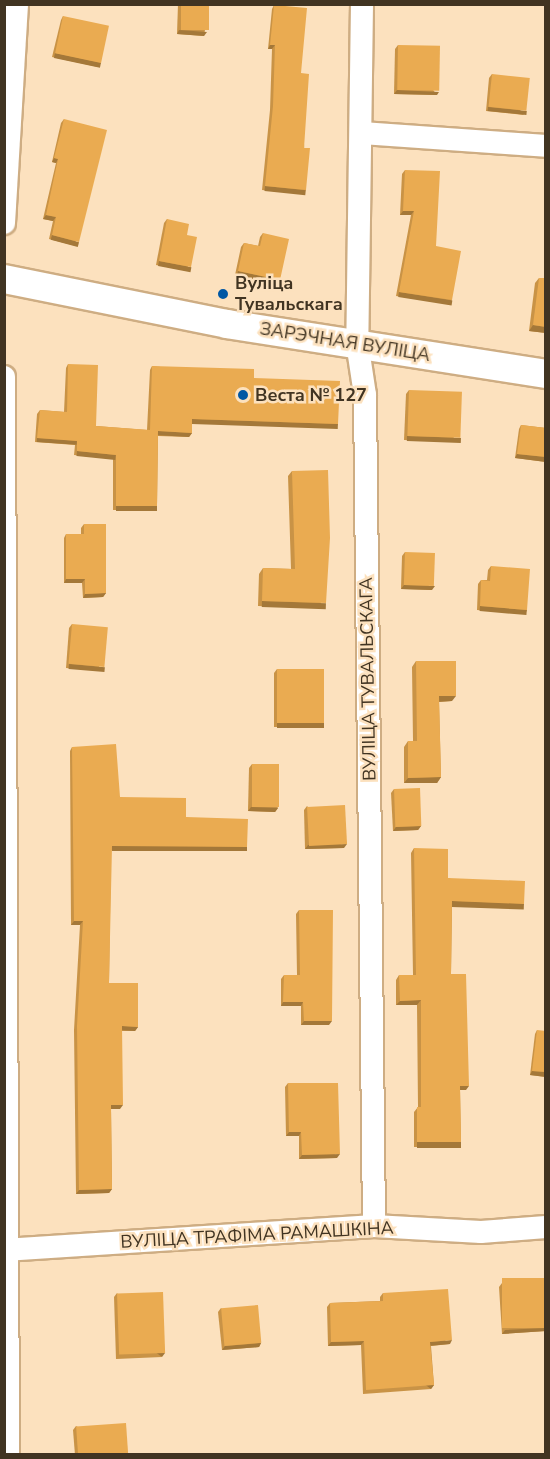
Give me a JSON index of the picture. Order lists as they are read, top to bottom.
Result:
{
  "streets": {
    "street": ["ЗАРЭЧНАЯ ВУЛІЦА", "ВУЛІЦА ТУВАЛЬСКАГА", "ВУЛІЦА ТРАФІМА РАМАШКІНА"]
  },
  "crossings": [
    ["ЗАРЭЧНАЯ ВУЛІЦА", "ВУЛІЦА ТУВАЛЬСКАГА"],
    ["ВУЛІЦА ТУВАЛЬСКАГА", "ВУЛІЦА ТРАФІМА РАМАШКІНА"]
  ],
  "places": ["Вуліца Тувальскага", "Веста № 127"]
}
